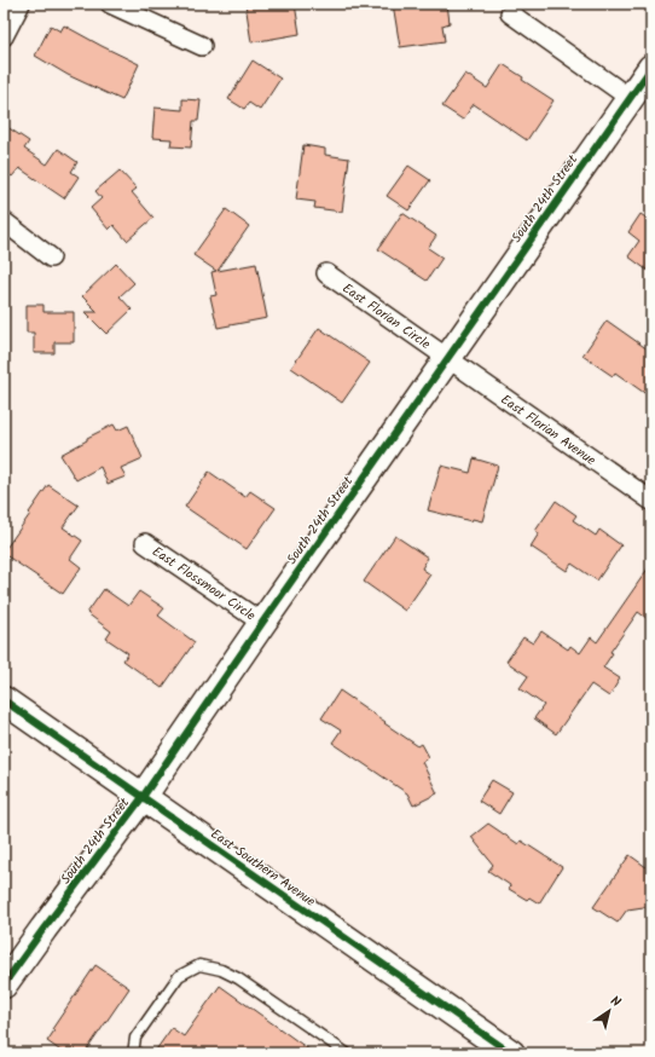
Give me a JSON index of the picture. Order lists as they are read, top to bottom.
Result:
{
  "streets": {
    "street": [
      "South 24th Street",
      "East Florian Circle",
      "East Florian Avenue",
      "East Flossmoor Circle",
      "East Southern Avenue"
    ]
  },
  "crossings": [
    ["South 24th Street", "East Florian Circle"],
    ["South 24th Street", "East Florian Avenue"],
    ["South 24th Street", "East Flossmoor Circle"],
    ["South 24th Street", "East Southern Avenue"],
    ["East Florian Circle", "East Florian Avenue"]
  ],
  "north": "top right"
}
